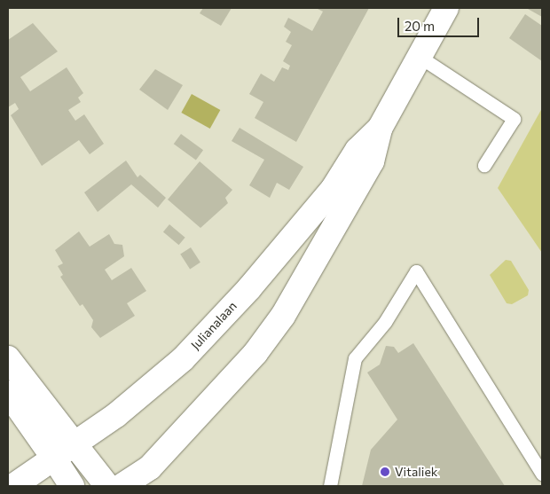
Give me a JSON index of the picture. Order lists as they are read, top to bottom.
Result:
{
  "streets": {
    "main road": ["Julianalaan"]
  },
  "places": ["Vitaliek"],
  "scale_bar": "20 m"
}
